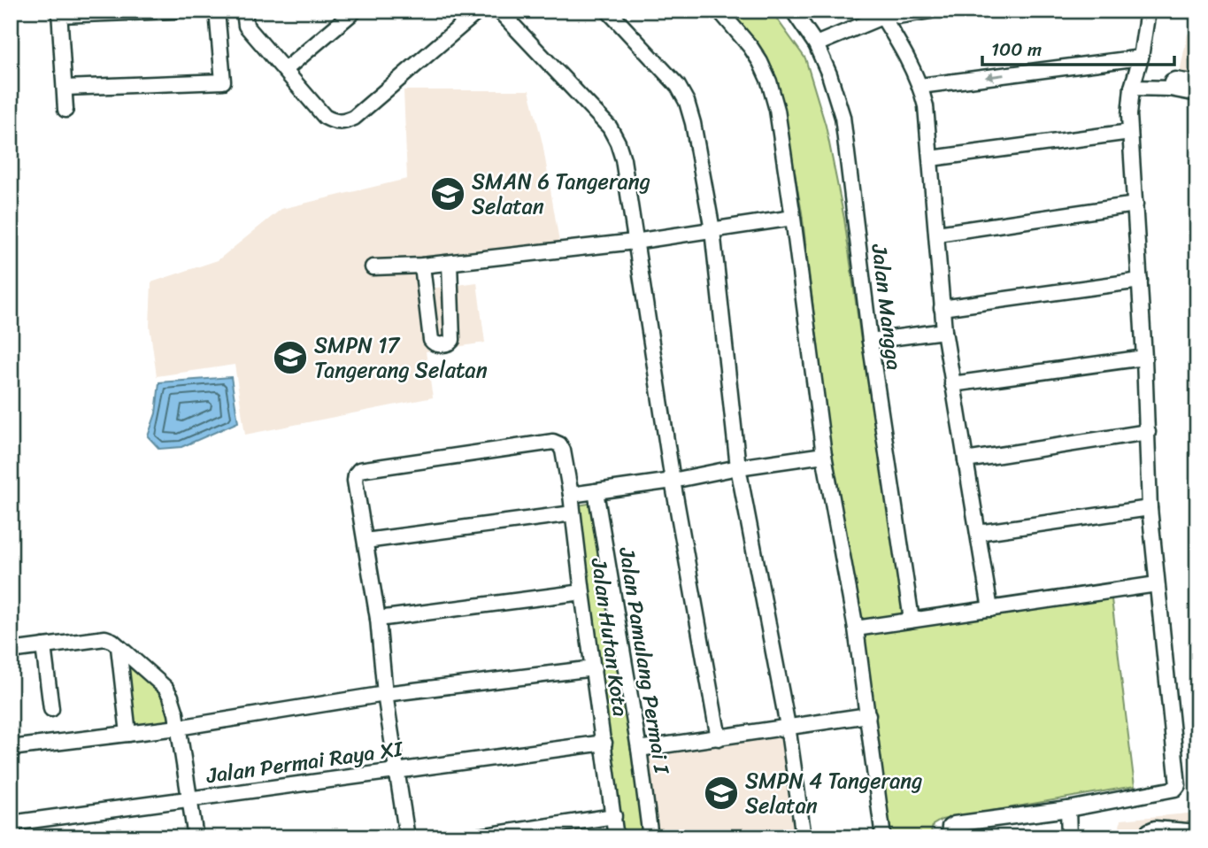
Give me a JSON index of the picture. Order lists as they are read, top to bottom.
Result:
{
  "streets": {
    "street": [
      "Jalan Mangga",
      "Jalan Hutan Kota",
      "Jalan Pamulang Permai I",
      "Jalan Permai Raya XI"
    ]
  },
  "crossings": [
    ["Jalan Hutan Kota", "Jalan Permai Raya XI"]
  ],
  "places": {
    "school or university": ["SMAN 6 Tangerang Selatan", "SMPN 17 Tangerang Selatan", "SMPN 4 Tangerang Selatan"]
  },
  "scale_bar": "100 m"
}
